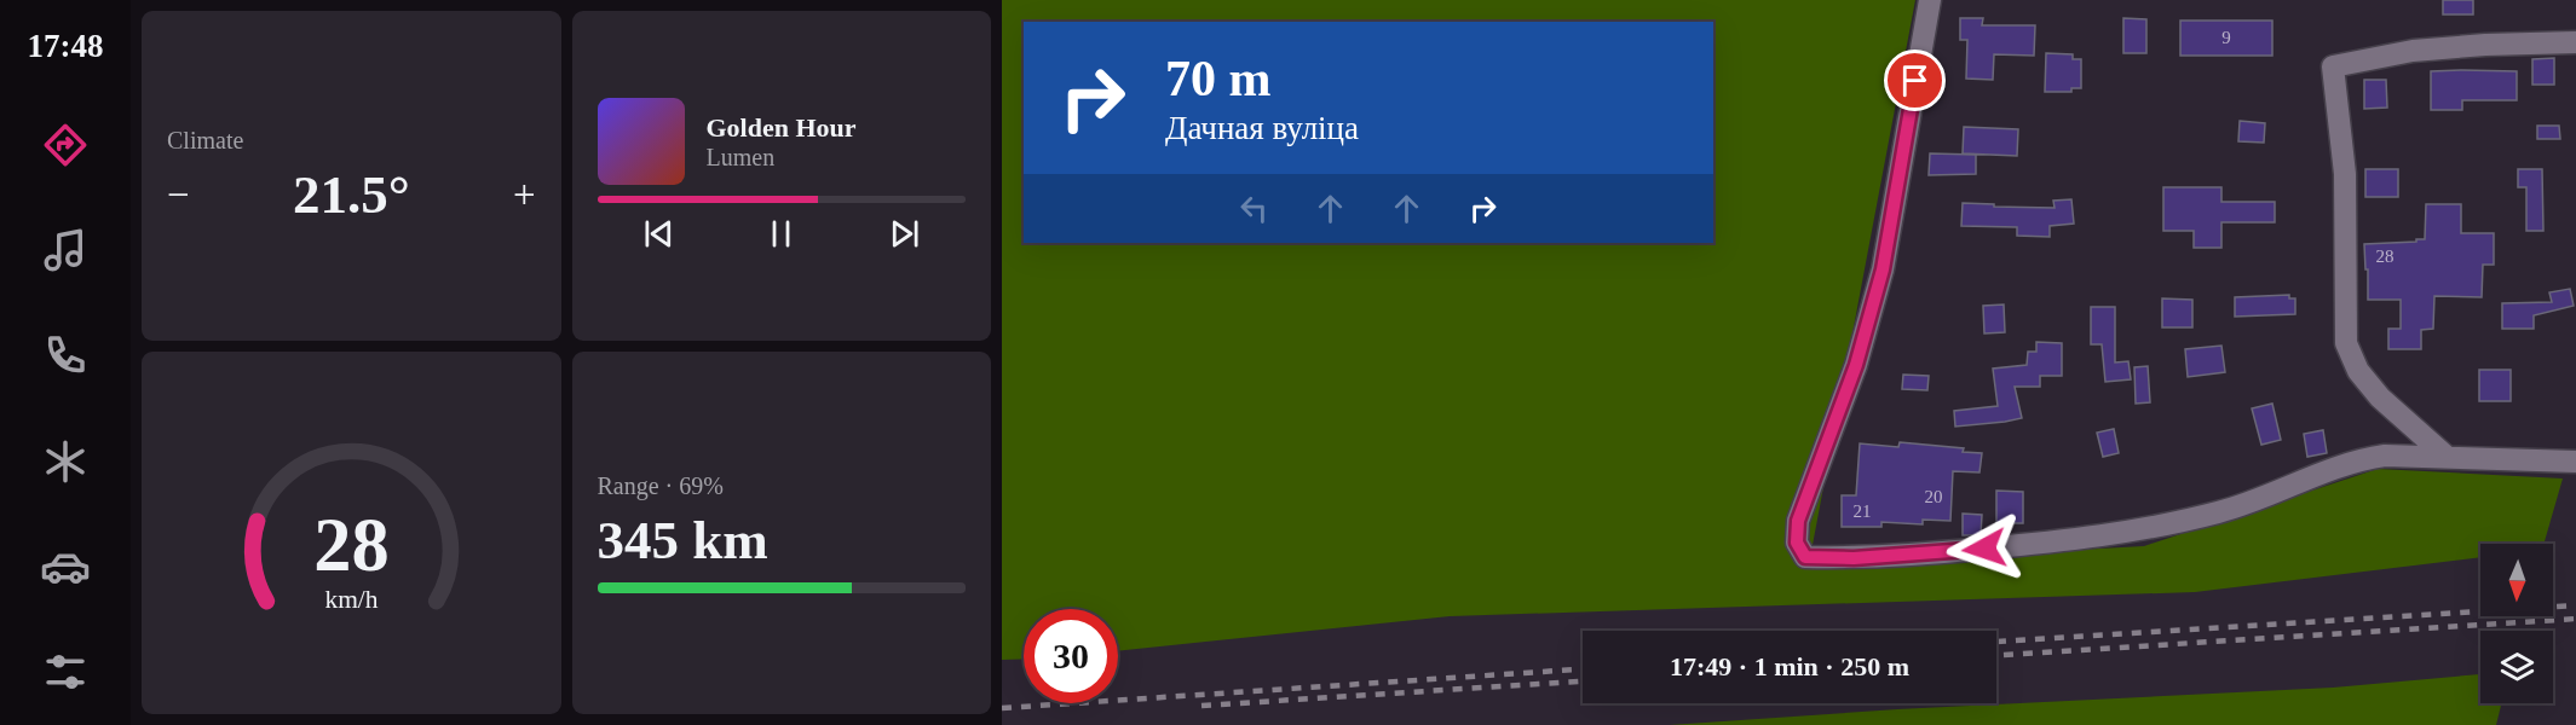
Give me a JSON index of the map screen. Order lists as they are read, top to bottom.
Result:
{
  "house_numbers": [
    "9",
    "28",
    "20",
    "21"
  ],
  "north": "bottom",
  "page": {
    "tabs": "17:48",
    "tile": [
      "Climate",
      ["Range · 69%", "345 km"]
    ],
    "turn": ["70 m", "Дачная вуліца"],
    "song": ["Golden Hour", "Lumen"],
    "heat": ["−", "21.5°", "+"],
    "limit": "30",
    "trip": "17:49 · 1 min · 250 m",
    "gauge": ["28", "km/h"]
  }
}
